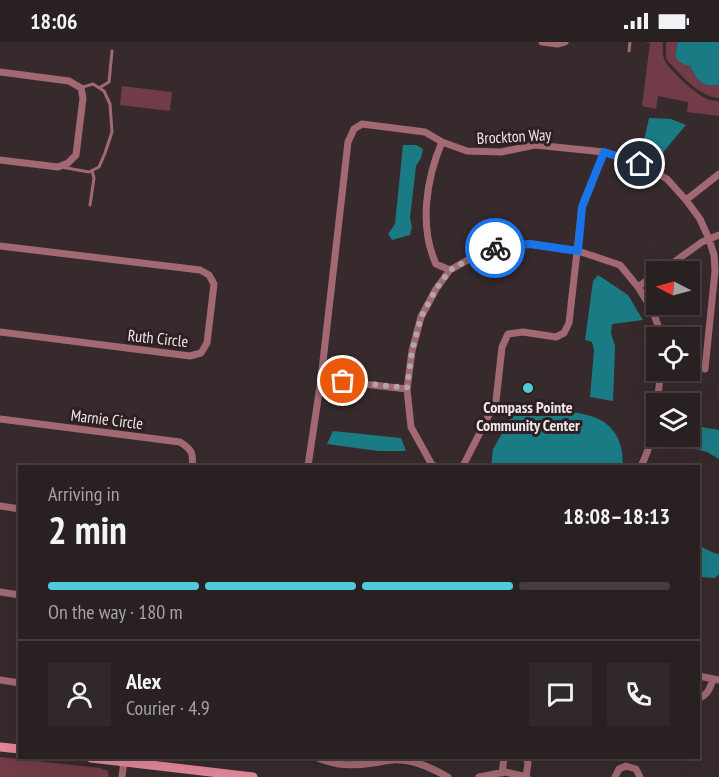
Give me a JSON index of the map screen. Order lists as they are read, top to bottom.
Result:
{
  "streets": {
    "street": ["Brockton Way", "Ruth Circle", "Marnie Circle"]
  },
  "places": ["Compass Pointe Community Center"],
  "north": "left",
  "page": {
    "status": "18:06",
    "heading": ["2 min", "Arriving in", "18:08–18:13"],
    "panel": ["Alex", "Courier · 4.9"],
    "bar": "On the way · 180 m"
  }
}
